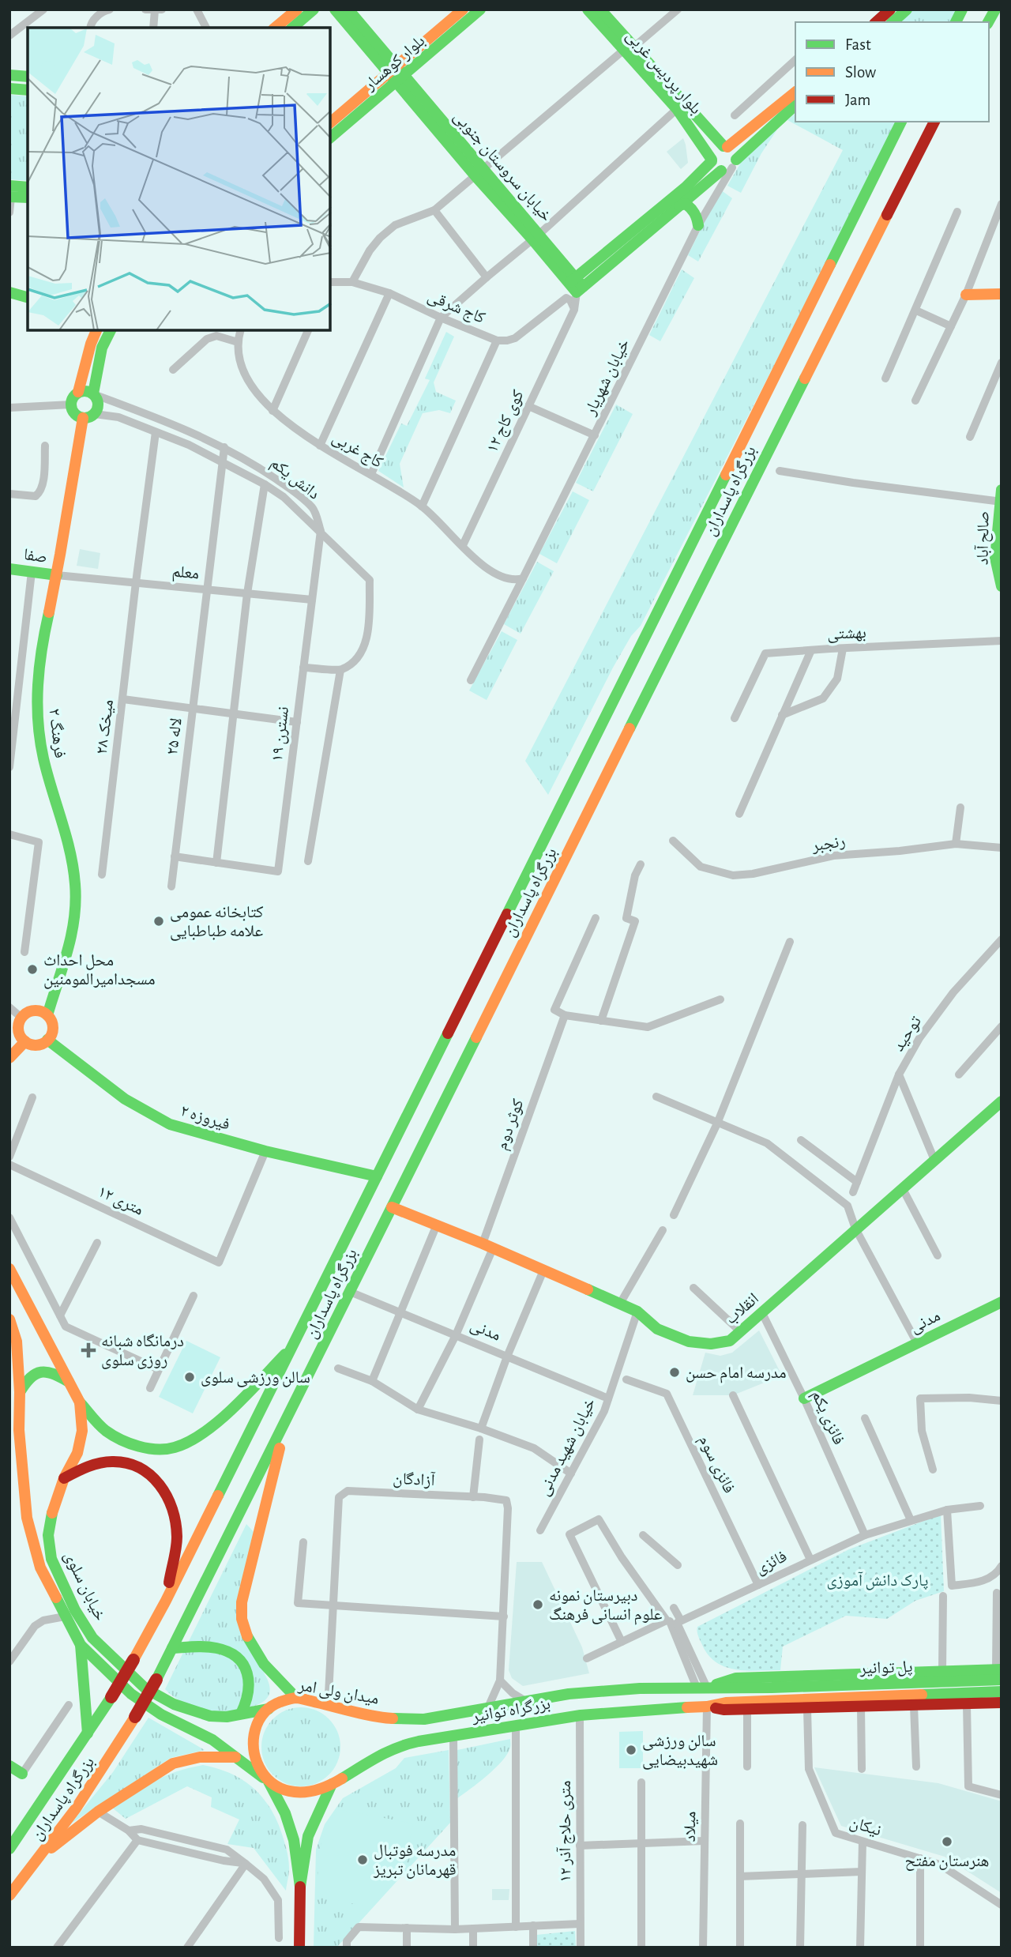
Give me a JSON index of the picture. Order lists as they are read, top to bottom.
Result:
{
  "streets": {
    "main road": [
      "بلوار کوهسار",
      "بلوار پردیس غربی",
      "خیابان سروستان جنوبی",
      "بزرگراه پاسداران",
      "صالح آباد",
      "صفا",
      "فرهنگ ۲",
      "فیروزه ٢",
      "انقلاب",
      "مدنی",
      "خیابان سلوی",
      "پل توانیر",
      "میدان ولى امر",
      "بزرگراه توانیر"
    ],
    "street": [
      "کاج شرقی",
      "خیابان شهریار",
      "کوی کاج ۱۲",
      "کاج غربی",
      "دانش یکم",
      "معلم",
      "بهشتی",
      "میخک ۲۸",
      "نسترن ۱۹",
      "لاله ۲۵",
      "رنجبر",
      "توحید",
      "کوثر دوم",
      "۱۲ متری",
      "فائزی یکم",
      "خیابان شهید مدنی",
      "فائزی سوم",
      "آزادگان",
      "فائزی",
      "نیکان",
      "میلاد",
      "۱۲ متری حلاج آذر"
    ]
  },
  "crossings": [
    ["بلوار کوهسار", "خیابان سروستان جنوبی"],
    ["بلوار پردیس غربی", "خیابان شهریار"],
    ["خیابان سروستان جنوبی", "کوی کاج ۱۲"],
    ["خیابان شهریار", "کاج غربی"],
    ["کوی کاج ۱۲", "کاج غربی"],
    ["دانش یکم", "میخک ۲۸"],
    ["دانش یکم", "فرهنگ ۲"],
    ["دانش یکم", "نسترن ۱۹"],
    ["دانش یکم", "لاله ۲۵"],
    ["بزرگراه پاسداران", "فیروزه ٢"],
    ["بزرگراه پاسداران", "انقلاب"],
    ["بزرگراه پاسداران", "مدنی"],
    ["صفا", "معلم"],
    ["صفا", "فرهنگ ۲"],
    ["معلم", "میخک ۲۸"],
    ["معلم", "فرهنگ ۲"],
    ["معلم", "نسترن ۱۹"],
    ["معلم", "لاله ۲۵"],
    ["فرهنگ ۲", "فیروزه ٢"],
    ["توحید", "انقلاب"],
    ["فیروزه ٢", "۱۲ متری"],
    ["کوثر دوم", "انقلاب"],
    ["کوثر دوم", "مدنی"],
    ["انقلاب", "فائزی یکم"],
    ["انقلاب", "خیابان شهید مدنی"],
    ["مدنی", "فائزی یکم"],
    ["مدنی", "خیابان شهید مدنی"],
    ["فائزی یکم", "فائزی"],
    ["فائزی سوم", "فائزی"],
    ["آزادگان", "بزرگراه توانیر"],
    ["خیابان سلوی", "میدان ولى امر"],
    ["پل توانیر", "بزرگراه توانیر"],
    ["میدان ولى امر", "بزرگراه توانیر"],
    ["بزرگراه توانیر", "نیکان"],
    ["بزرگراه توانیر", "میلاد"],
    ["بزرگراه توانیر", "۱۲ متری حلاج آذر"]
  ],
  "parks": ["پارک دانش آموزی"],
  "places": {
    "other": [
      "کتابخانه عمومی علامه طباطبایی",
      "محل احداث مسجدامیرالمومنین",
      "مدرسه امام حسن",
      "سالن ورزشی سلوی",
      "دبیرستان نمونه علوم انسانی فرهنگ",
      "سالن ورزشی شهیدبیضایی",
      "هنرستان مفتح",
      "مدرسه فوتبال قهرمانان تبریز"
    ],
    "health": ["درمانگاه شبانه روزی سلوی"]
  },
  "legend": ["Fast", "Slow", "Jam"]
}
